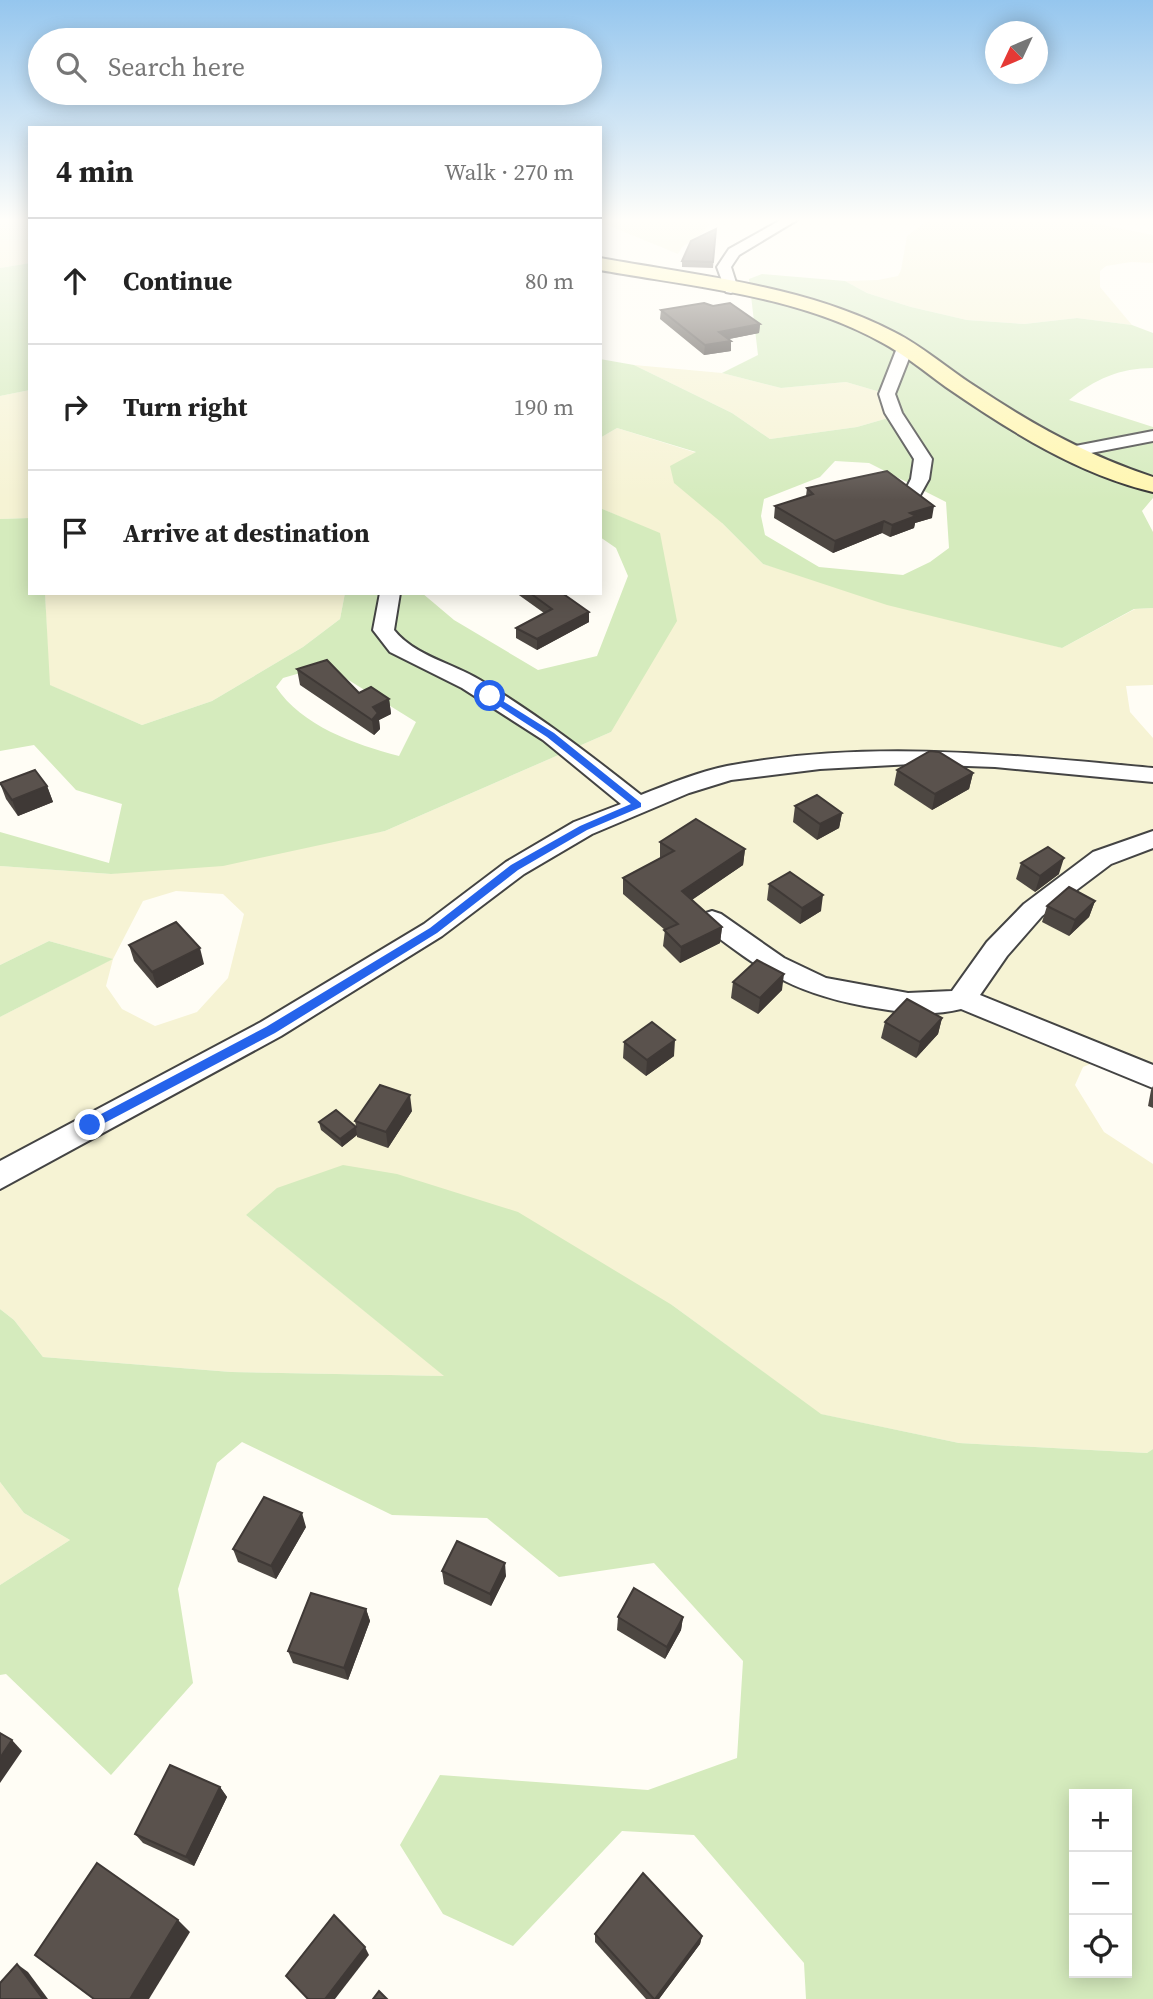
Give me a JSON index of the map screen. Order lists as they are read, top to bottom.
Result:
{
  "north": "bottom left",
  "page": {
    "search": "Search here",
    "heading": ["4 min", "Walk · 270 m"],
    "list": [
      ["Continue", "80 m"],
      ["Turn right", "190 m"],
      "Arrive at destination"
    ],
    "map_buttons": ["+", "−"]
  }
}
